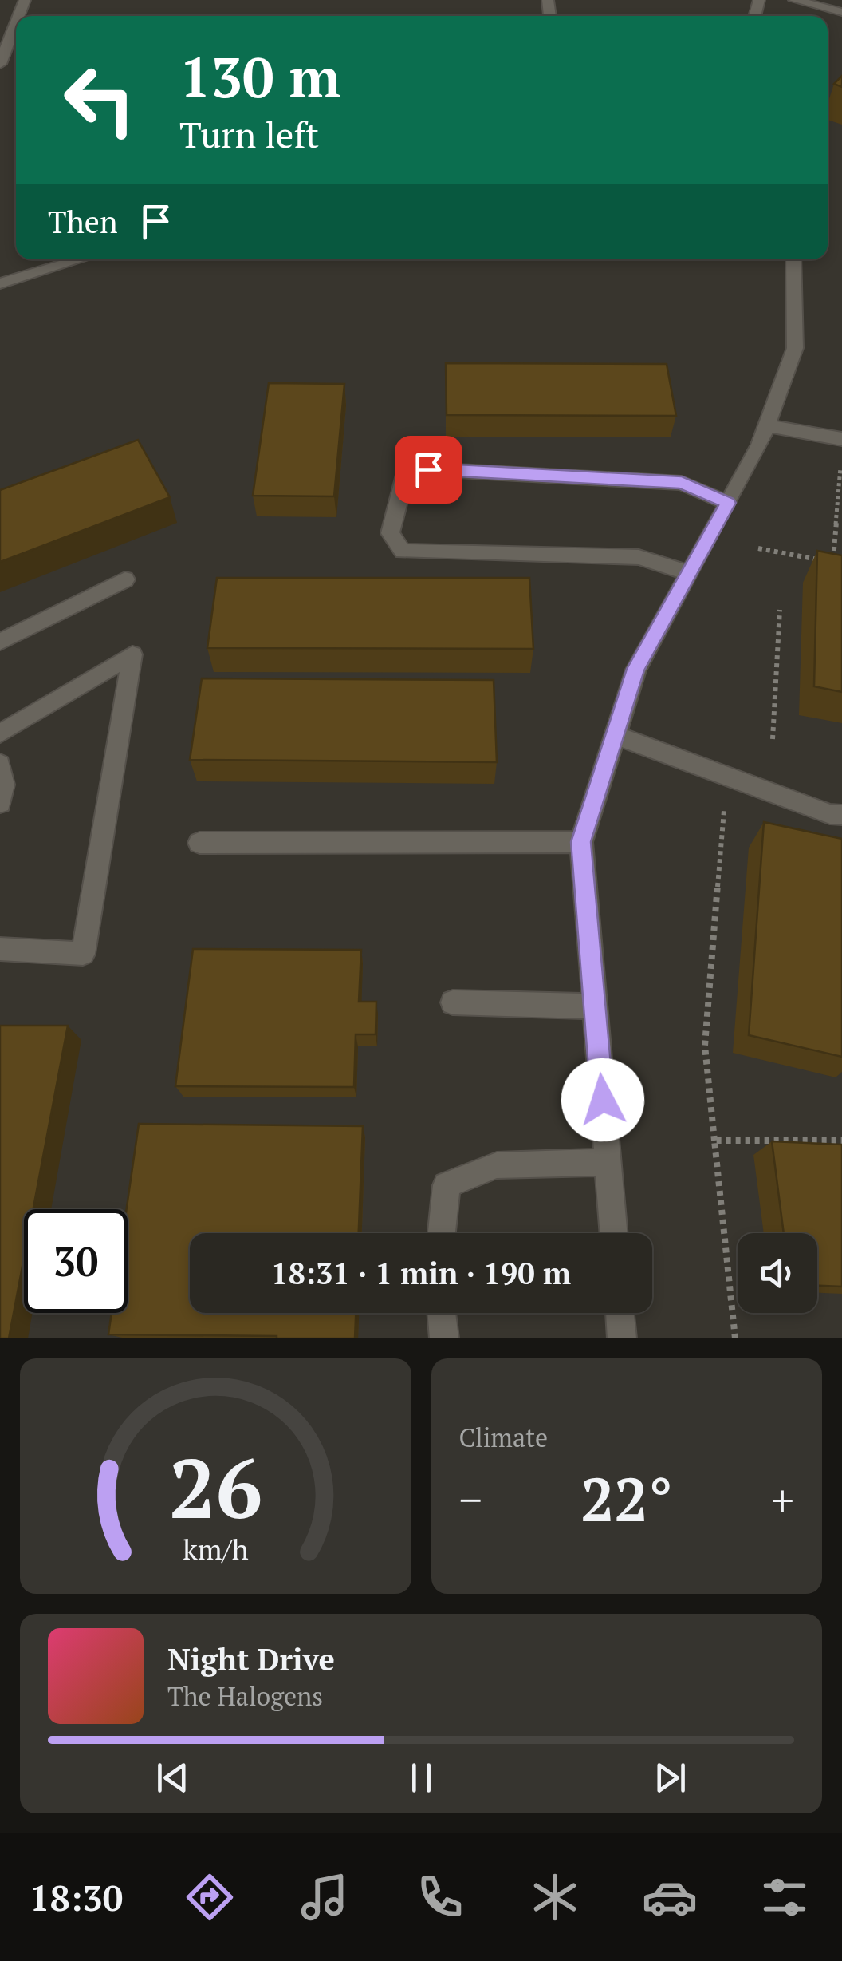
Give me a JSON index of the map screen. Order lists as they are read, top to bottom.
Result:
{
  "page": {
    "turn": ["130 m", "Turn left"],
    "then": "Then",
    "limit": "30",
    "trip": "18:31 · 1 min · 190 m",
    "tile": "Climate",
    "heat": ["−", "22°", "+"],
    "song": ["Night Drive", "The Halogens"],
    "tabs": "18:30",
    "gauge": ["26", "km/h"]
  }
}
